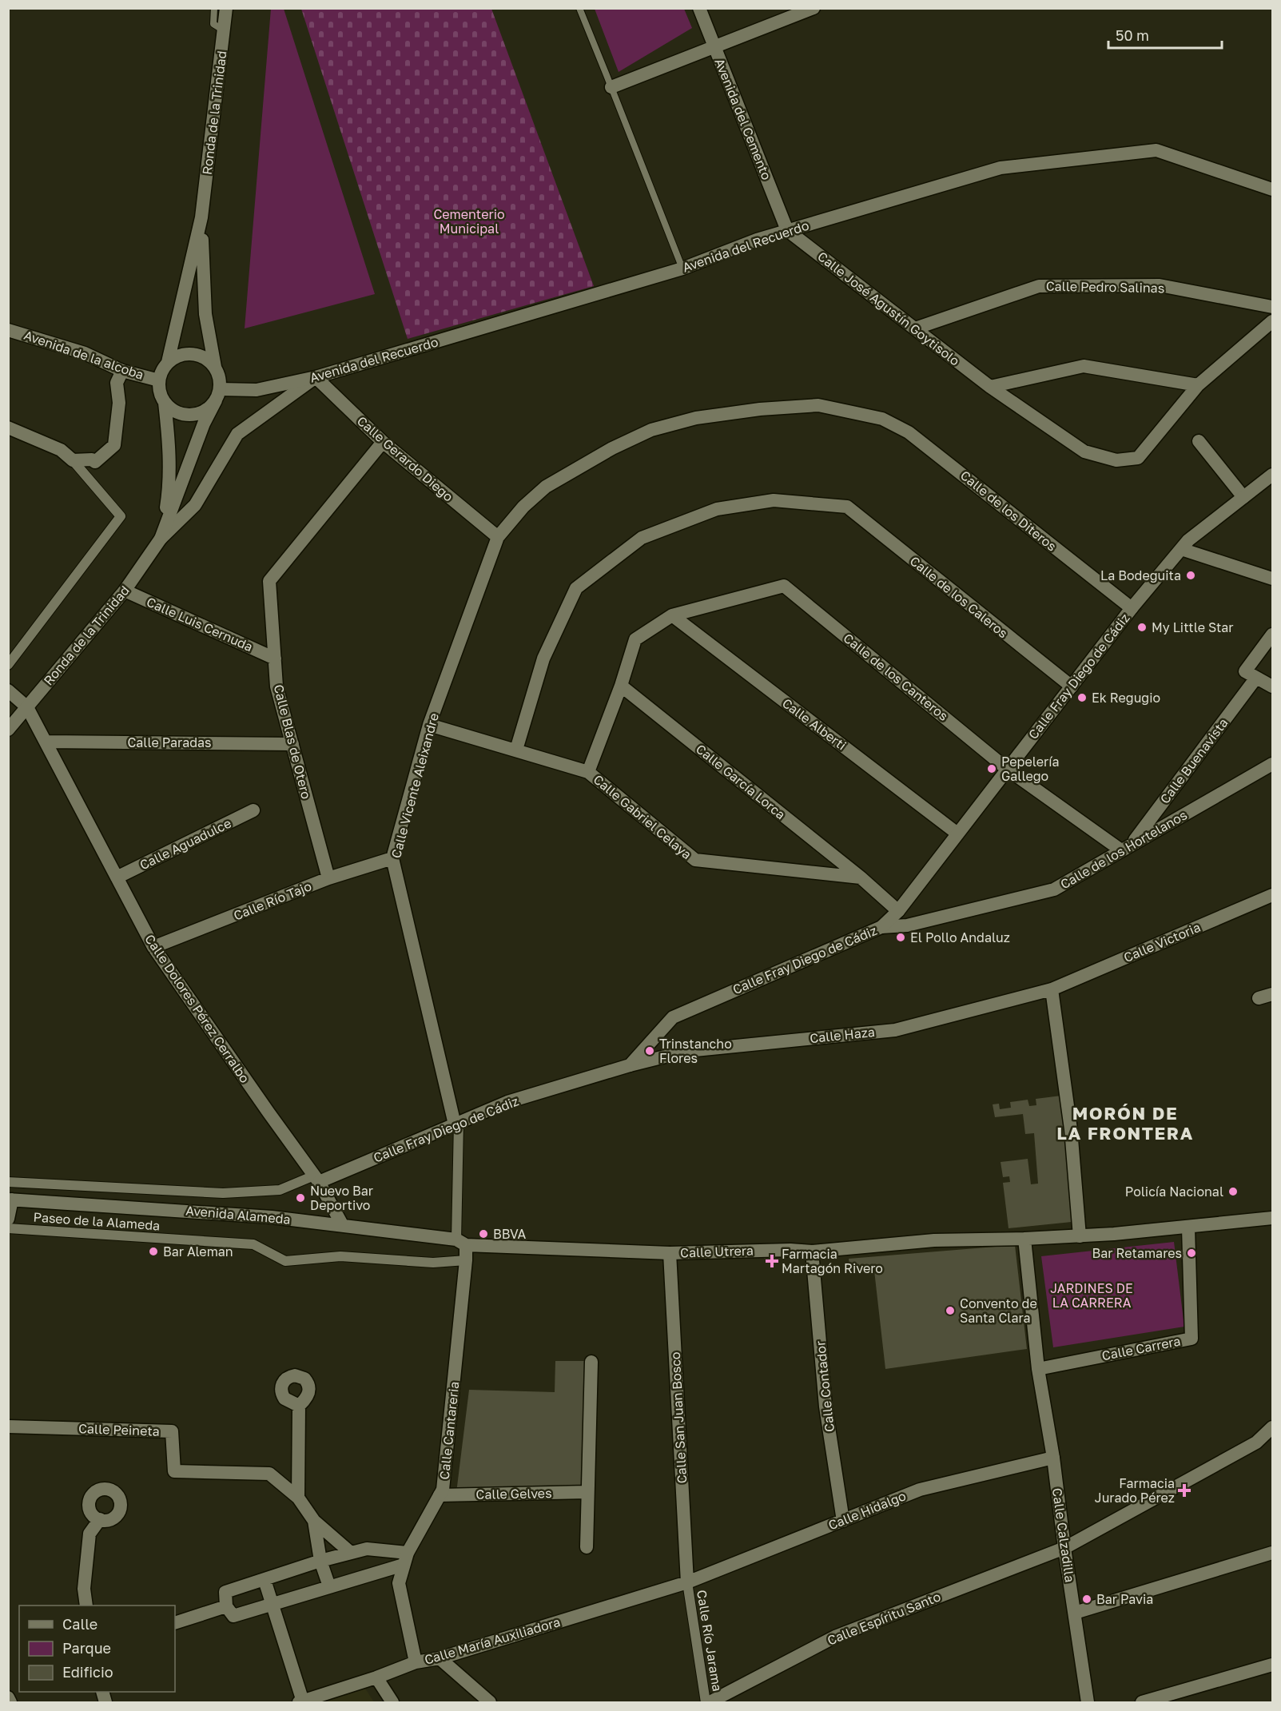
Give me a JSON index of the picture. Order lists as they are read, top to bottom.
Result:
{
  "streets": {
    "street": [
      "Ronda de la Trinidad",
      "Avenida del Cemento",
      "Avenida del Recuerdo",
      "Calle Pedro Salinas",
      "Calle José Agustín Goytisolo",
      "Avenida de la alcoba",
      "Calle Gerardo Diego",
      "Calle de los Diteros",
      "Calle de los Caleros",
      "Calle Luis Cernuda",
      "Calle Fray Diego de Cádiz",
      "Calle de los Canteros",
      "Calle Alberti",
      "Calle Blas de Otero",
      "Calle Paradas",
      "Calle Buenavista",
      "Calle García Lorca",
      "Calle Vicente Aleixandre",
      "Calle Gabriel Celaya",
      "Calle Aguadulce",
      "Calle de los Hortelanos",
      "Calle Río Tajo",
      "Calle Victoria",
      "Calle Dolores Pérez Cerralbo",
      "Calle Haza",
      "Avenida Alameda",
      "Paseo de la Alameda",
      "Calle Utrera",
      "Calle Carrera",
      "Calle Contador",
      "Calle San Juan Bosco",
      "Calle Peineta",
      "Calle Cantareria",
      "Calle Gelves",
      "Calle Hidalgo",
      "Calle Calzadilla",
      "Calle Espíritu Santo",
      "Calle María Auxiliadora",
      "Calle Río Jarama"
    ]
  },
  "crossings": [
    ["Ronda de la Trinidad", "Avenida del Recuerdo"],
    ["Ronda de la Trinidad", "Avenida de la alcoba"],
    ["Ronda de la Trinidad", "Calle Luis Cernuda"],
    ["Ronda de la Trinidad", "Calle Dolores Pérez Cerralbo"],
    ["Avenida del Cemento", "Avenida del Recuerdo"],
    ["Avenida del Cemento", "Calle José Agustín Goytisolo"],
    ["Avenida del Recuerdo", "Calle José Agustín Goytisolo"],
    ["Avenida del Recuerdo", "Avenida de la alcoba"],
    ["Avenida del Recuerdo", "Calle Gerardo Diego"],
    ["Calle Pedro Salinas", "Calle José Agustín Goytisolo"],
    ["Calle Gerardo Diego", "Calle de los Diteros"],
    ["Calle Gerardo Diego", "Calle Blas de Otero"],
    ["Calle Gerardo Diego", "Calle Vicente Aleixandre"],
    ["Calle de los Diteros", "Calle Fray Diego de Cádiz"],
    ["Calle de los Diteros", "Calle Vicente Aleixandre"],
    ["Calle de los Caleros", "Calle Fray Diego de Cádiz"],
    ["Calle de los Caleros", "Calle Gabriel Celaya"],
    ["Calle Luis Cernuda", "Calle Blas de Otero"],
    ["Calle Fray Diego de Cádiz", "Calle de los Canteros"],
    ["Calle Fray Diego de Cádiz", "Calle Alberti"],
    ["Calle Fray Diego de Cádiz", "Calle García Lorca"],
    ["Calle Fray Diego de Cádiz", "Calle Vicente Aleixandre"],
    ["Calle Fray Diego de Cádiz", "Calle de los Hortelanos"],
    ["Calle Fray Diego de Cádiz", "Calle Dolores Pérez Cerralbo"],
    ["Calle Fray Diego de Cádiz", "Calle Haza"],
    ["Calle de los Canteros", "Calle Alberti"],
    ["Calle de los Canteros", "Calle Buenavista"],
    ["Calle de los Canteros", "Calle de los Hortelanos"],
    ["Calle Blas de Otero", "Calle Paradas"],
    ["Calle Blas de Otero", "Calle Río Tajo"],
    ["Calle Paradas", "Calle Dolores Pérez Cerralbo"],
    ["Calle Buenavista", "Calle de los Hortelanos"],
    ["Calle García Lorca", "Calle Gabriel Celaya"],
    ["Calle Vicente Aleixandre", "Calle Gabriel Celaya"],
    ["Calle Vicente Aleixandre", "Calle Río Tajo"],
    ["Calle Aguadulce", "Calle Dolores Pérez Cerralbo"],
    ["Calle Río Tajo", "Calle Dolores Pérez Cerralbo"],
    ["Calle Victoria", "Calle Haza"],
    ["Calle Dolores Pérez Cerralbo", "Avenida Alameda"],
    ["Avenida Alameda", "Calle Utrera"],
    ["Avenida Alameda", "Calle Cantareria"],
    ["Paseo de la Alameda", "Calle Cantareria"],
    ["Calle Utrera", "Calle Contador"],
    ["Calle Utrera", "Calle San Juan Bosco"],
    ["Calle Utrera", "Calle Cantareria"],
    ["Calle Utrera", "Calle Calzadilla"],
    ["Calle Carrera", "Calle Calzadilla"],
    ["Calle Contador", "Calle Hidalgo"],
    ["Calle San Juan Bosco", "Calle Hidalgo"],
    ["Calle San Juan Bosco", "Calle María Auxiliadora"],
    ["Calle San Juan Bosco", "Calle Río Jarama"],
    ["Calle Cantareria", "Calle Gelves"],
    ["Calle Cantareria", "Calle María Auxiliadora"],
    ["Calle Hidalgo", "Calle Calzadilla"],
    ["Calle Hidalgo", "Calle María Auxiliadora"],
    ["Calle Hidalgo", "Calle Río Jarama"],
    ["Calle Calzadilla", "Calle Espíritu Santo"],
    ["Calle Espíritu Santo", "Calle Río Jarama"],
    ["Calle María Auxiliadora", "Calle Río Jarama"]
  ],
  "districts": ["MORÓN DE LA FRONTERA"],
  "parks": ["Cementerio Municipal", "JARDINES DE LA CARRERA"],
  "places": {
    "other": [
      "La Bodeguita",
      "My Little Star",
      "Ek Regugio",
      "Pepelería Gallego",
      "El Pollo Andaluz",
      "Trinstancho Flores",
      "Policía Nacional",
      "Nuevo Bar Deportivo",
      "BBVA",
      "Bar Aleman",
      "Bar Retamares",
      "Convento de Santa Clara",
      "Bar Pavia"
    ],
    "health": ["Farmacia Martagón Rivero", "Farmacia Jurado Pérez"]
  },
  "legend": ["Calle", "Parque", "Edificio"],
  "scale_bar": "50 m"
}
